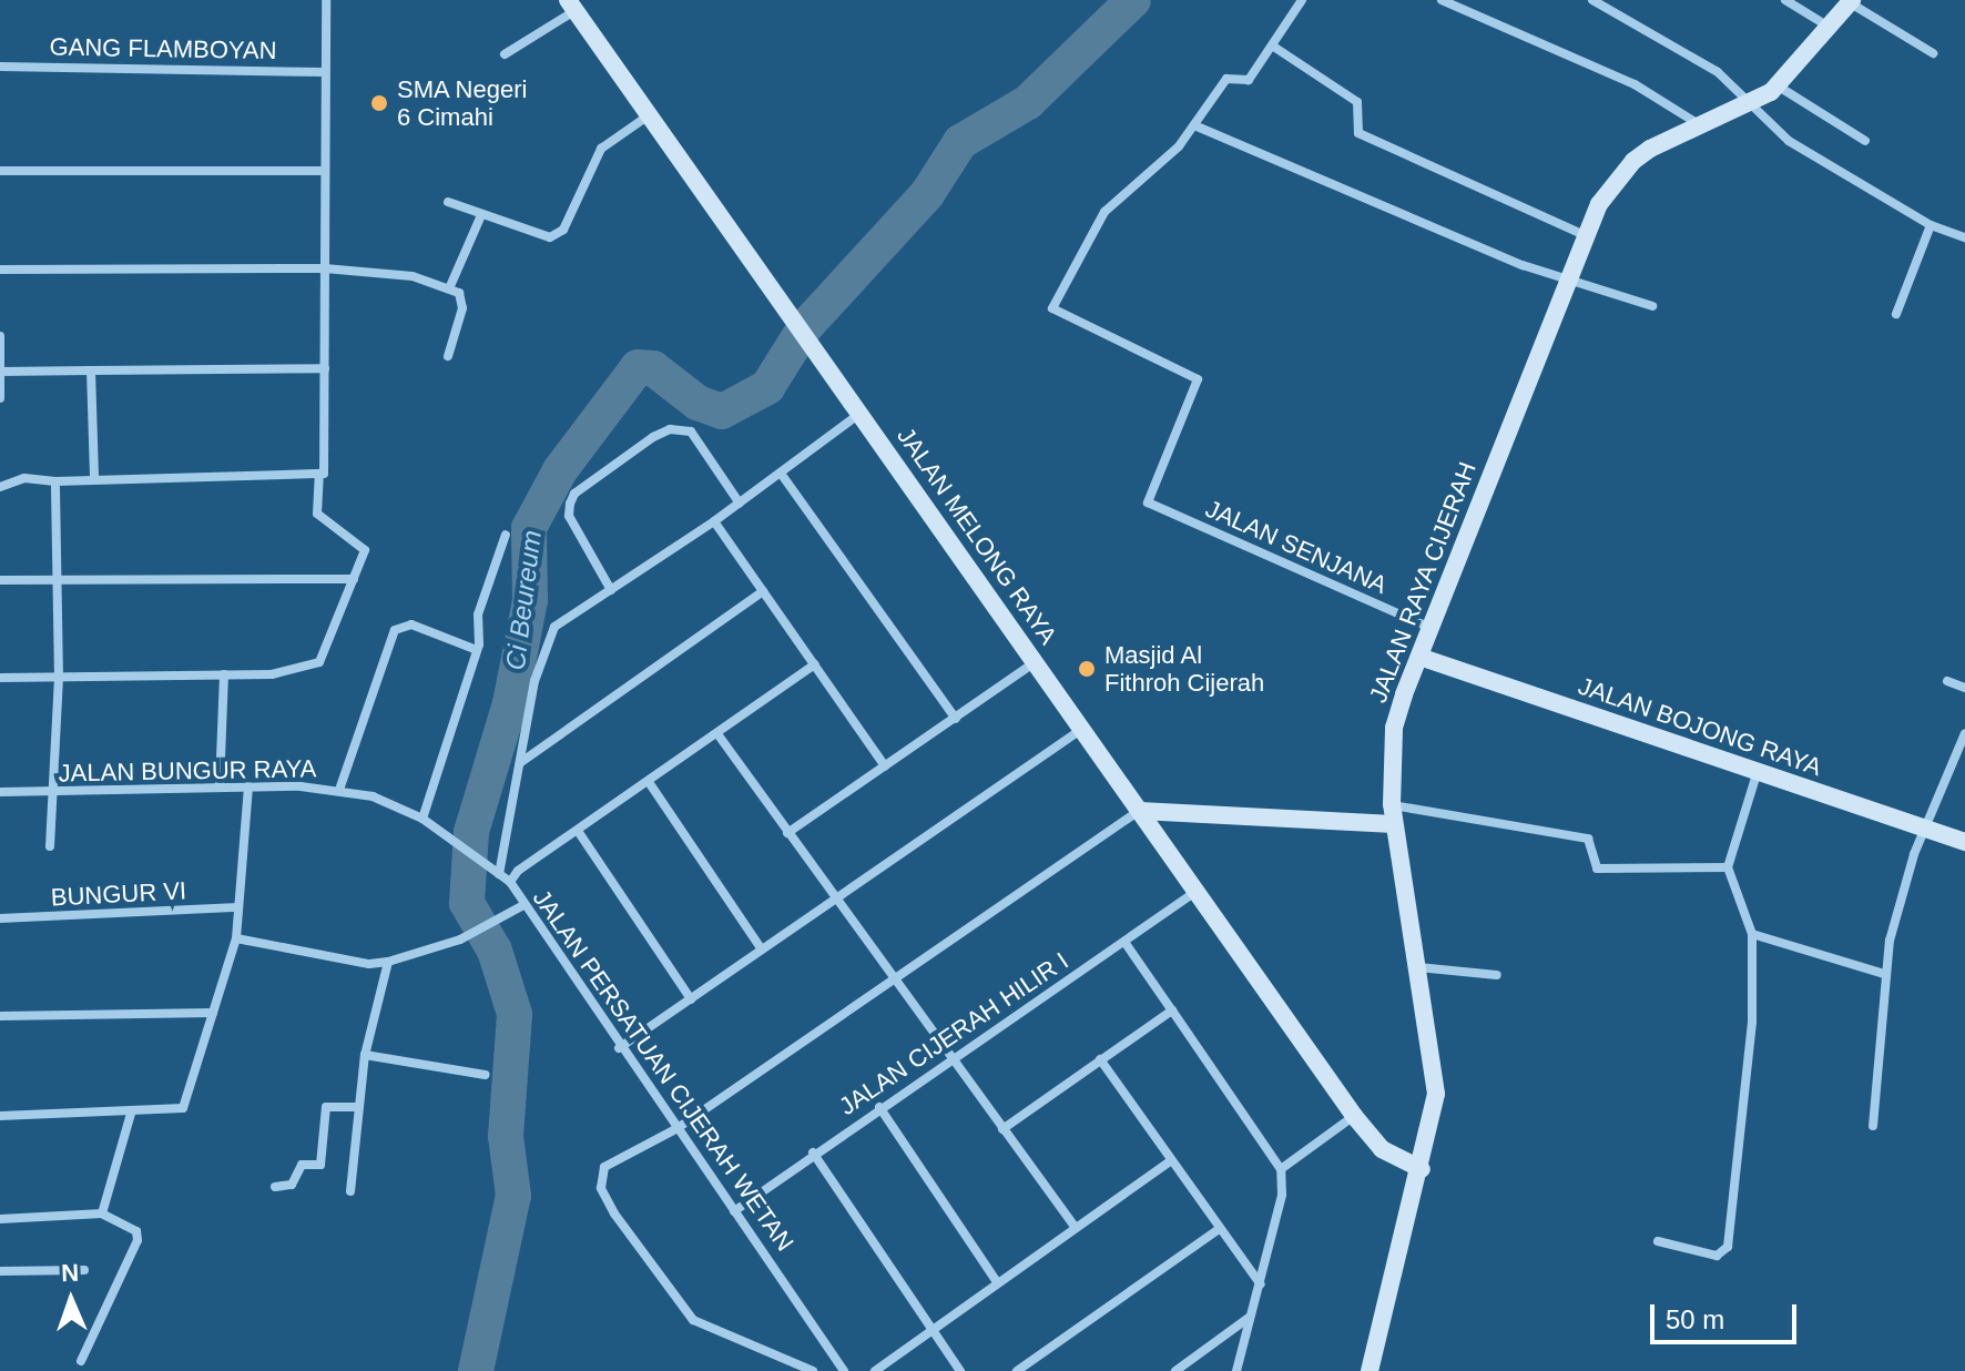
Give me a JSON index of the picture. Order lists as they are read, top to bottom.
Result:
{
  "streets": {
    "main road": ["JALAN MELONG RAYA", "JALAN RAYA CIJERAH", "JALAN BOJONG RAYA"],
    "street": [
      "GANG FLAMBOYAN",
      "JALAN SENJANA",
      "JALAN BUNGUR RAYA",
      "BUNGUR VI",
      "JALAN CIJERAH HILIR I",
      "JALAN PERSATUAN CIJERAH WETAN"
    ]
  },
  "crossings": [
    ["JALAN MELONG RAYA", "JALAN RAYA CIJERAH"],
    ["JALAN MELONG RAYA", "JALAN CIJERAH HILIR I"],
    ["JALAN SENJANA", "JALAN RAYA CIJERAH"],
    ["JALAN RAYA CIJERAH", "JALAN BOJONG RAYA"],
    ["JALAN BUNGUR RAYA", "JALAN PERSATUAN CIJERAH WETAN"],
    ["JALAN CIJERAH HILIR I", "JALAN PERSATUAN CIJERAH WETAN"]
  ],
  "water": ["Ci Beureum"],
  "places": ["SMA Negeri 6 Cimahi", "Masjid Al Fithroh Cijerah"],
  "scale_bar": "50 m",
  "north": "top"
}
